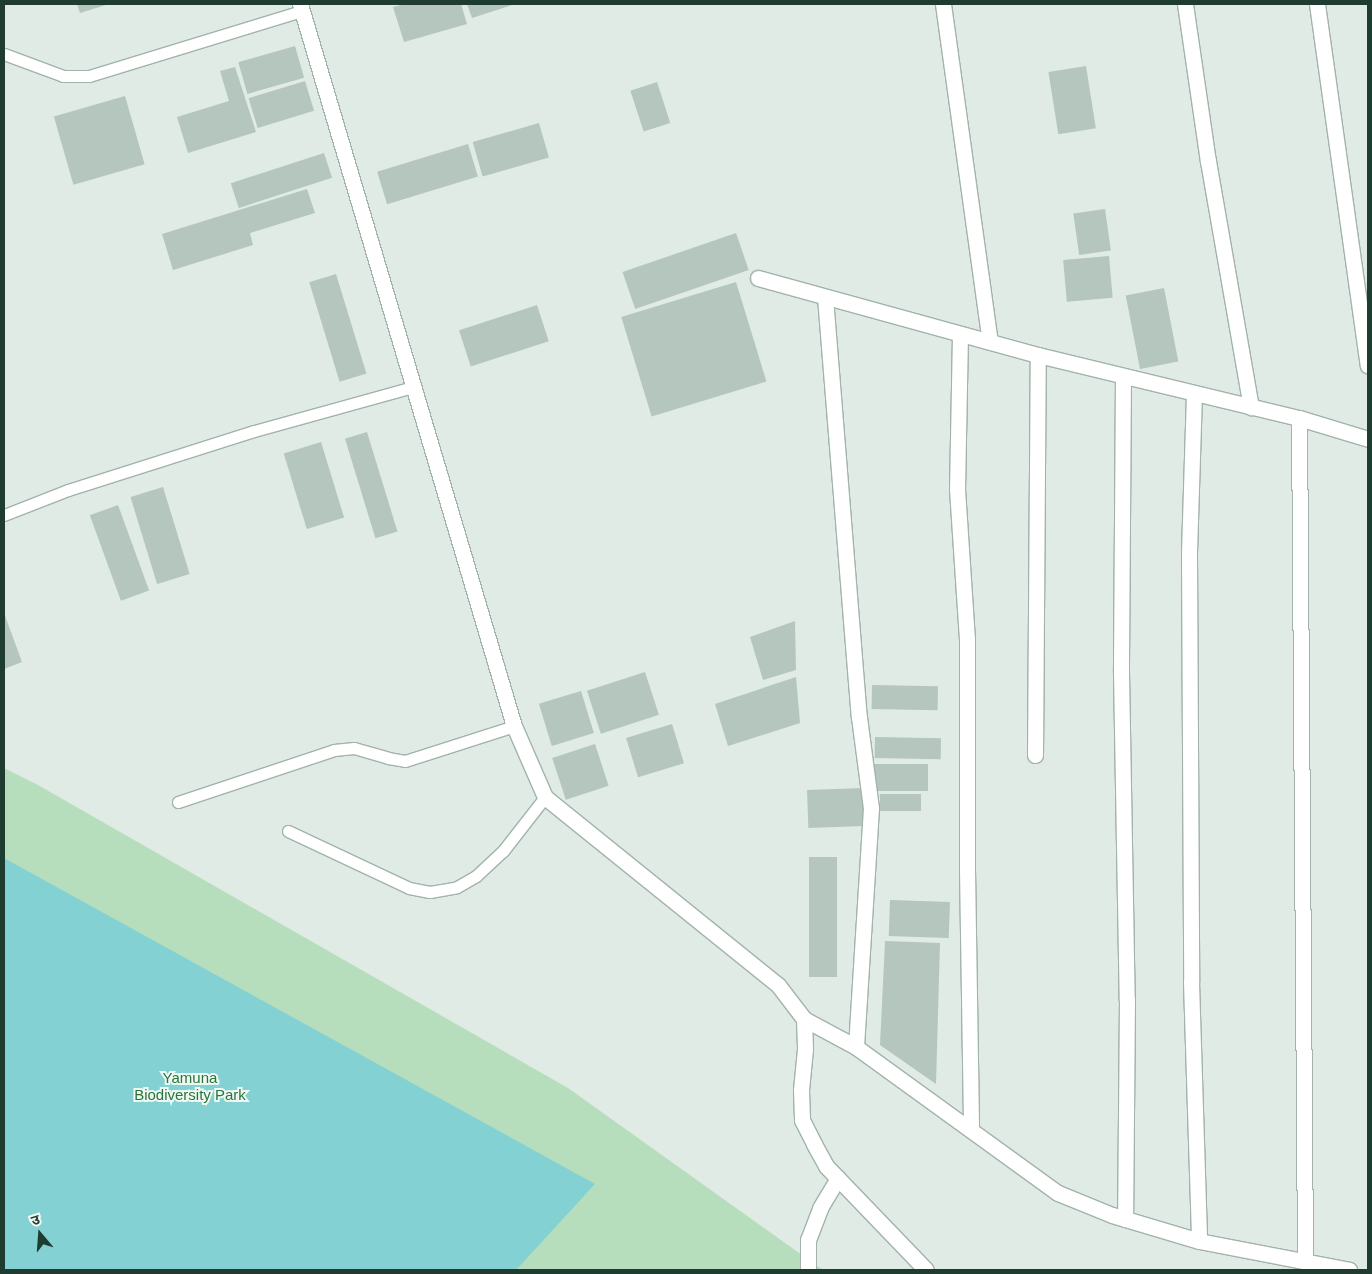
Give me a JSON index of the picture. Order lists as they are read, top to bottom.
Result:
{
  "parks": ["Yamuna Biodiversity Park"],
  "north": "top"
}
